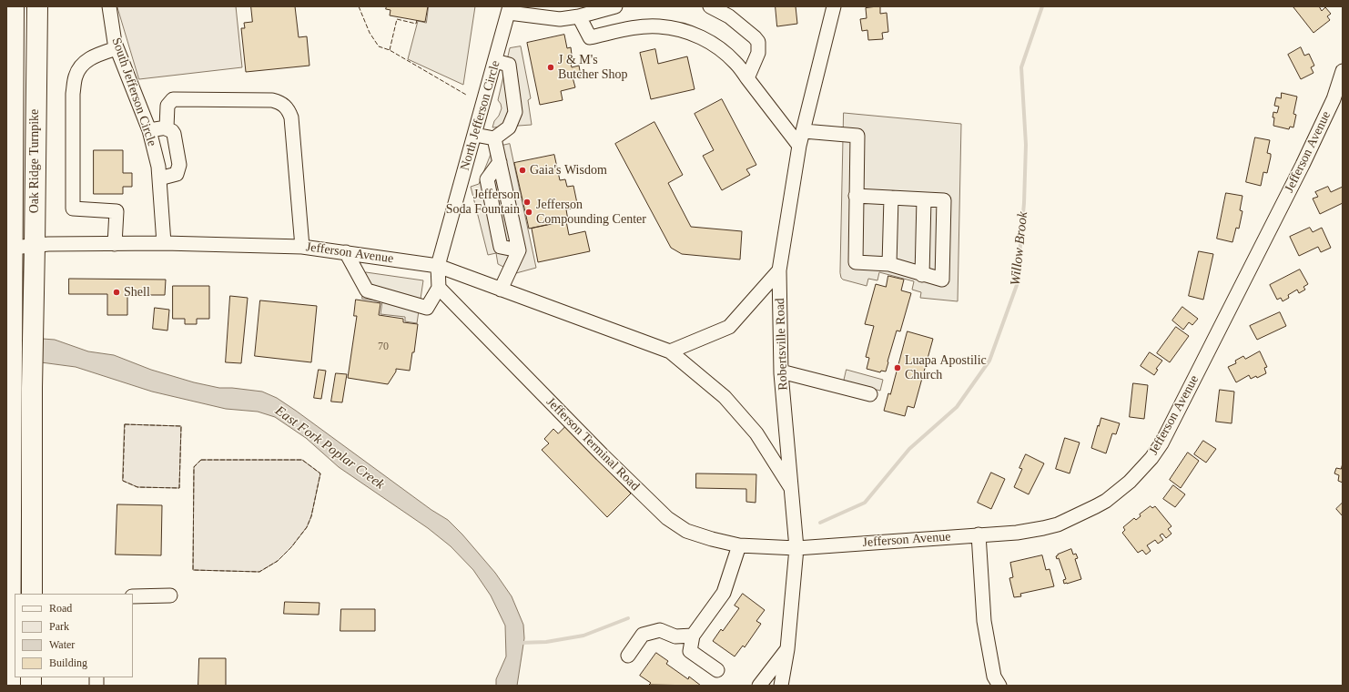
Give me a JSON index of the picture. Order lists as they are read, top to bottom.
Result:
{
  "streets": {
    "highway": ["Oak Ridge Turnpike"],
    "street": [
      "South Jefferson Circle",
      "North Jefferson Circle",
      "Jefferson Avenue",
      "Robertsville Road",
      "Jefferson Terminal Road"
    ]
  },
  "crossings": [
    ["South Jefferson Circle", "Jefferson Avenue"],
    ["North Jefferson Circle", "Jefferson Avenue"],
    ["Jefferson Avenue", "Oak Ridge Turnpike"],
    ["Jefferson Avenue", "Robertsville Road"],
    ["Jefferson Avenue", "Jefferson Terminal Road"],
    ["Robertsville Road", "Jefferson Terminal Road"]
  ],
  "water": ["Willow Brook", "East Fork Poplar Creek"],
  "places": [
    "J & M's Butcher Shop",
    "Gaia's Wisdom",
    "Jefferson Soda Fountain",
    "Jefferson Compounding Center",
    "Shell",
    "Luapa Apostilic Church"
  ],
  "house_numbers": ["70"],
  "legend": [
    "Road",
    "Park",
    "Water",
    "Building"
  ]
}
